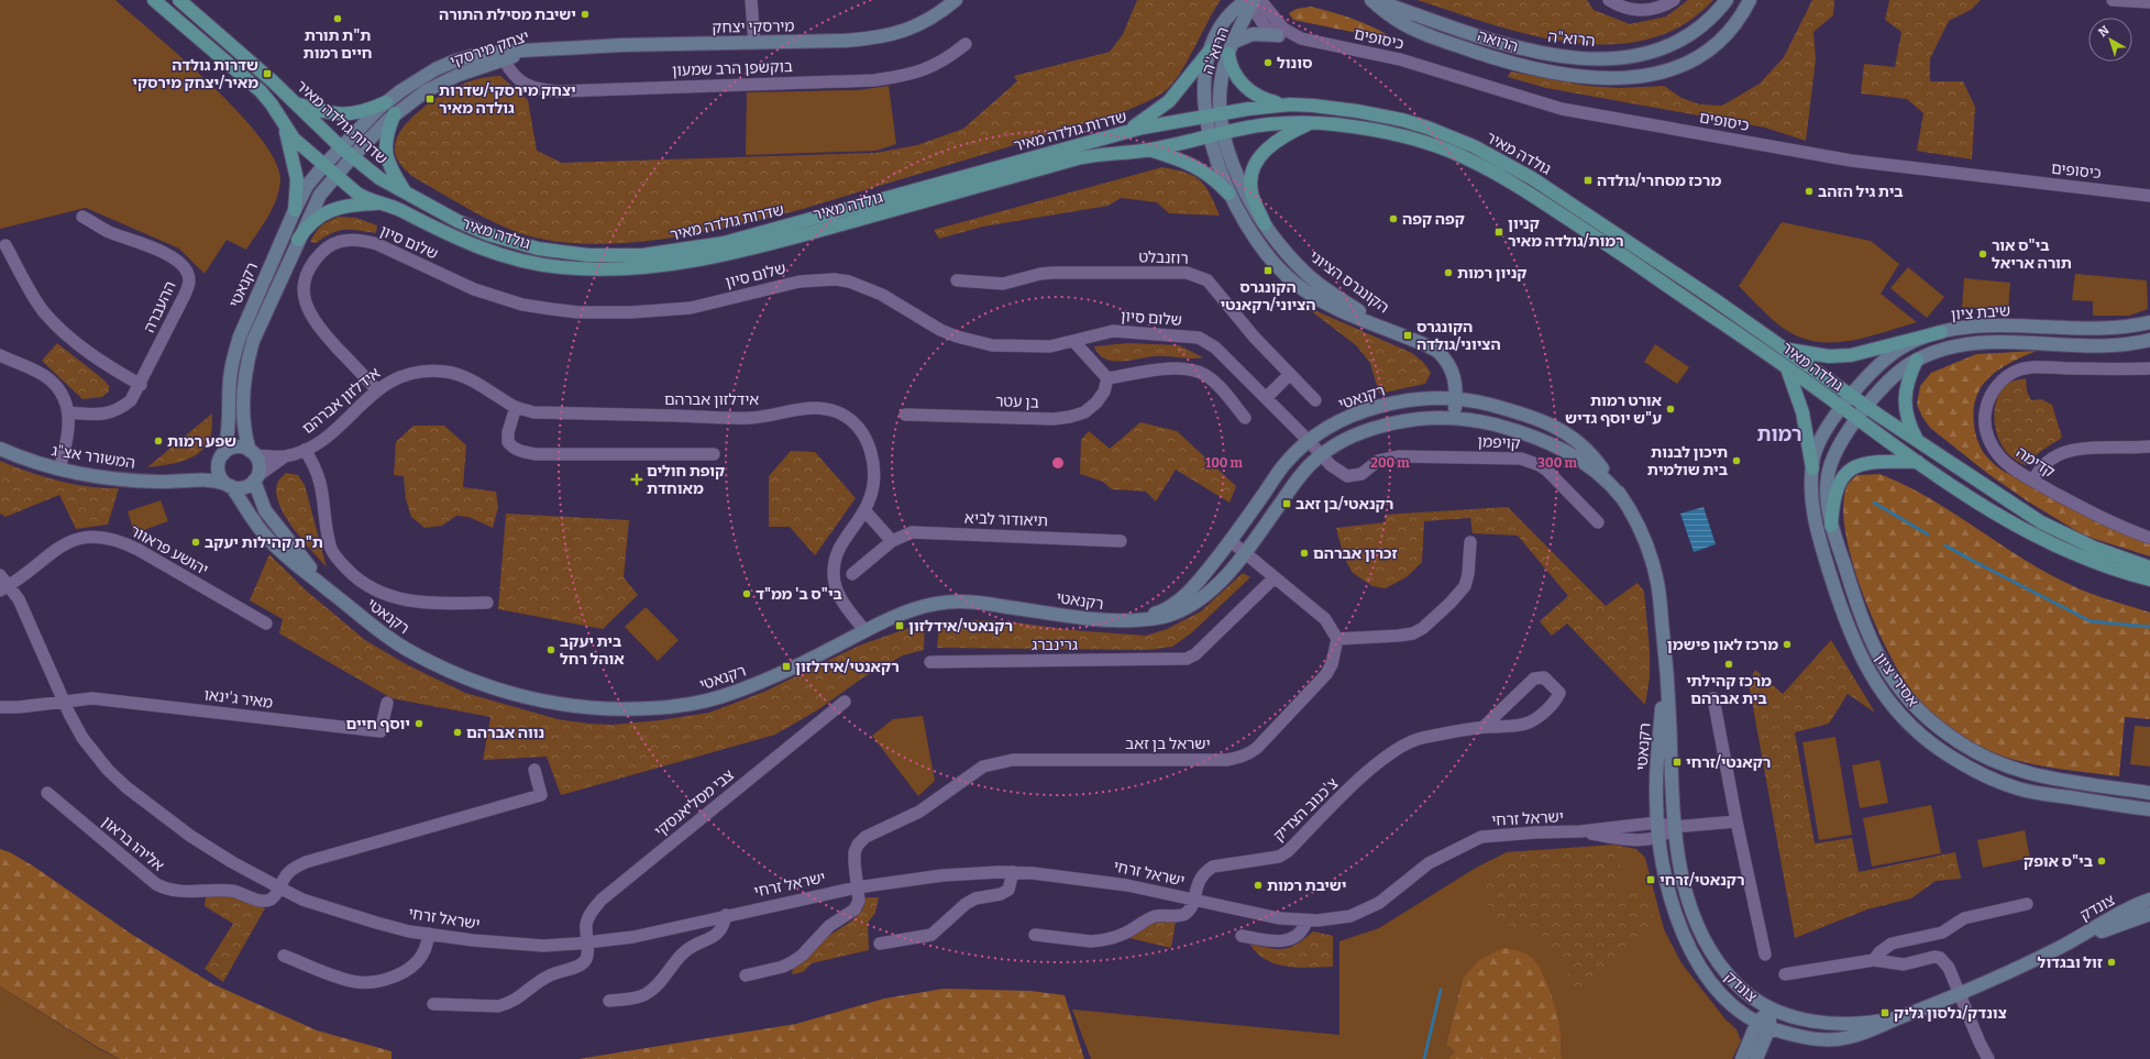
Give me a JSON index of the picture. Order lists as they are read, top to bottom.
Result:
{
  "streets": {
    "main road": ["שדרות גולדה מאיר", "גולדה מאיר"],
    "street": [
      "מירסקי יצחק",
      "כיסופים",
      "הרוא\"ה",
      "הרואה",
      "יצחק מירסקי",
      "הרוא''ה",
      "בוקשפן הרב שמעון",
      "שלום סיון",
      "רוזנבלט",
      "הקונגרס הציוני",
      "רקנאטי",
      "ההעברה",
      "שיבת ציון",
      "אידלזון אברהם",
      "בן עטר",
      "קויפמן",
      "המשורר אצ\"ג",
      "קדימה",
      "תיאודור לביא",
      "יהושע פראוור",
      "גרינברג",
      "אסירי ציון",
      "מאיר ג'ינאו",
      "ישראל בן זאב",
      "צבי מסליאנסקי",
      "צ'כנוב הצדיק",
      "ישראל זרחי",
      "אליהו בראון",
      "צונדק"
    ]
  },
  "crossings": [
    ["מירסקי יצחק", "יצחק מירסקי"],
    ["כיסופים", "הרוא''ה"],
    ["הרוא\"ה", "הרואה"],
    ["יצחק מירסקי", "בוקשפן הרב שמעון"],
    ["יצחק מירסקי", "שדרות גולדה מאיר"],
    ["יצחק מירסקי", "רקנאטי"],
    ["הרוא''ה", "שדרות גולדה מאיר"],
    ["הרוא''ה", "גולדה מאיר"],
    ["הרוא''ה", "הקונגרס הציוני"],
    ["שדרות גולדה מאיר", "גולדה מאיר"],
    ["שדרות גולדה מאיר", "הקונגרס הציוני"],
    ["שדרות גולדה מאיר", "רקנאטי"],
    ["גולדה מאיר", "הקונגרס הציוני"],
    ["גולדה מאיר", "רקנאטי"],
    ["גולדה מאיר", "שיבת ציון"],
    ["גולדה מאיר", "אסירי ציון"],
    ["שלום סיון", "רקנאטי"],
    ["שלום סיון", "אידלזון אברהם"],
    ["שלום סיון", "קויפמן"],
    ["הקונגרס הציוני", "רקנאטי"],
    ["רקנאטי", "אידלזון אברהם"],
    ["רקנאטי", "קויפמן"],
    ["רקנאטי", "המשורר אצ\"ג"],
    ["רקנאטי", "ישראל זרחי"],
    ["רקנאטי", "צונדק"],
    ["שיבת ציון", "אסירי ציון"],
    ["יהושע פראוור", "ישראל זרחי"],
    ["מאיר ג'ינאו", "ישראל זרחי"],
    ["ישראל בן זאב", "ישראל זרחי"],
    ["צבי מסליאנסקי", "ישראל זרחי"],
    ["צ'כנוב הצדיק", "ישראל זרחי"],
    ["ישראל זרחי", "אליהו בראון"],
    ["ישראל זרחי", "צונדק"]
  ],
  "districts": ["רמות"],
  "places": {
    "other": [
      "ישיבת מסילת התורה",
      "ת\"ת תורת חיים רמות",
      "סונול",
      "בית גיל הזהב",
      "קפה קפה",
      "בי\"ס אור תורה אריאל",
      "קניון רמות",
      "אורט רמות ע\"ש יוסף גדיש",
      "שפע רמות",
      "תיכון לבנות בית שולמית",
      "ת\"ת קהילות יעקב",
      "זכרון אברהם",
      "בי\"ס ב' ממ\"ד",
      "מרכז לאון פישמן",
      "בית יעקב אוהל רחל",
      "מרכז קהילתי בית אברהם",
      "יוסף חיים",
      "נווה אברהם",
      "בי\"ס אופק",
      "ישיבת רמות",
      "זול ובגדול"
    ],
    "transit": [
      "שדרות גולדה מאיר/יצחק מירסקי",
      "יצחק מירסקי/שדרות גולדה מאיר",
      "מרכז מסחרי/גולדה",
      "קניון רמות/גולדה מאיר",
      "הקונגרס הציוני/רקאנטי",
      "הקונגרס הציוני/גולדה",
      "רקנאטי/בן זאב",
      "רקנאטי/אידלזון",
      "רקאנטי/אידלזון",
      "רקאנטי/זרחי",
      "רקנאטי/זרחי",
      "צונדק/נלסון גליק"
    ],
    "health": ["קופת חולים מאוחדת"]
  },
  "north": "top left",
  "rings": ["100 m", "200 m", "300 m"]
}
